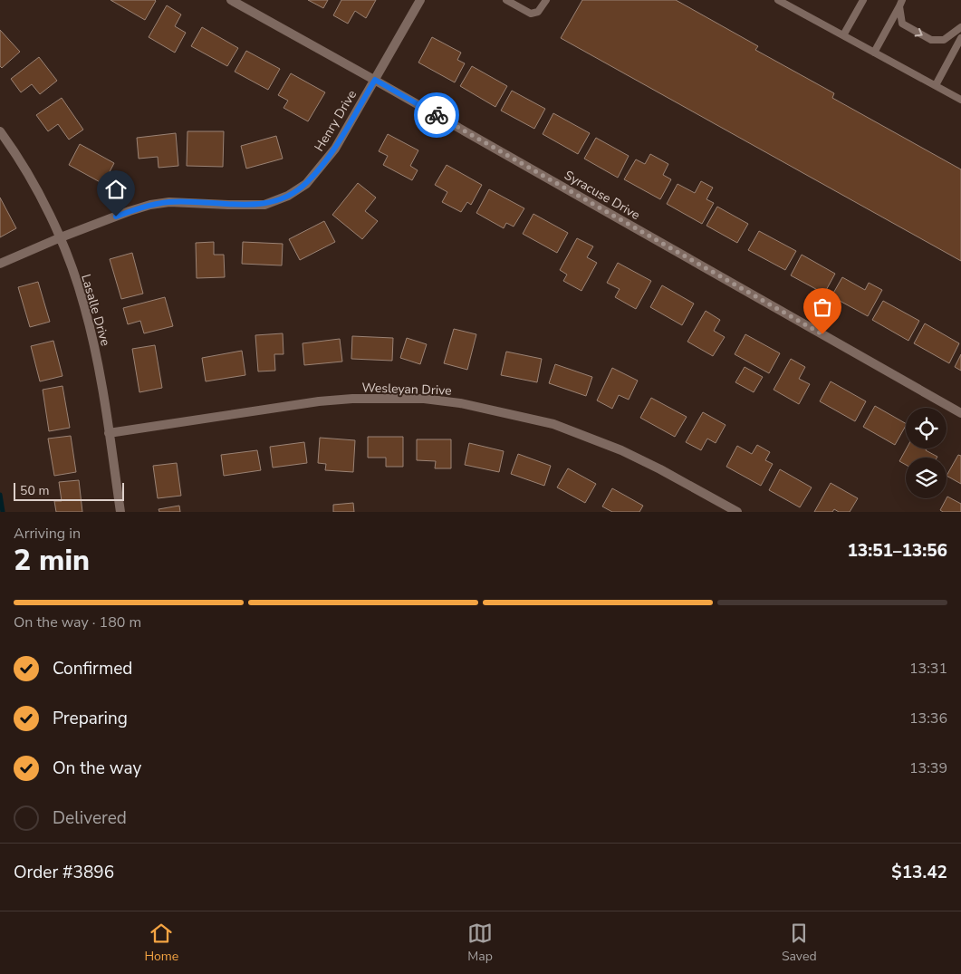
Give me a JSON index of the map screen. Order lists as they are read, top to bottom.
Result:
{
  "streets": {
    "street": [
      "Henry Drive",
      "Syracuse Drive",
      "Lasalle Drive",
      "Wesleyan Drive"
    ]
  },
  "crossings": [
    ["Henry Drive", "Syracuse Drive"],
    ["Henry Drive", "Lasalle Drive"],
    ["Lasalle Drive", "Wesleyan Drive"]
  ],
  "scale_bar": "50 m",
  "page": {
    "scale": "50 m",
    "heading": ["2 min", "Arriving in", "13:51–13:56"],
    "panel": ["Order #3896", "$13.42"],
    "bar": "On the way · 180 m",
    "list": [
      ["Confirmed", "13:31"],
      ["Preparing", "13:36"],
      ["On the way", "13:39"],
      "Delivered"
    ],
    "tabs": ["Home", "Map", "Saved"]
  }
}
